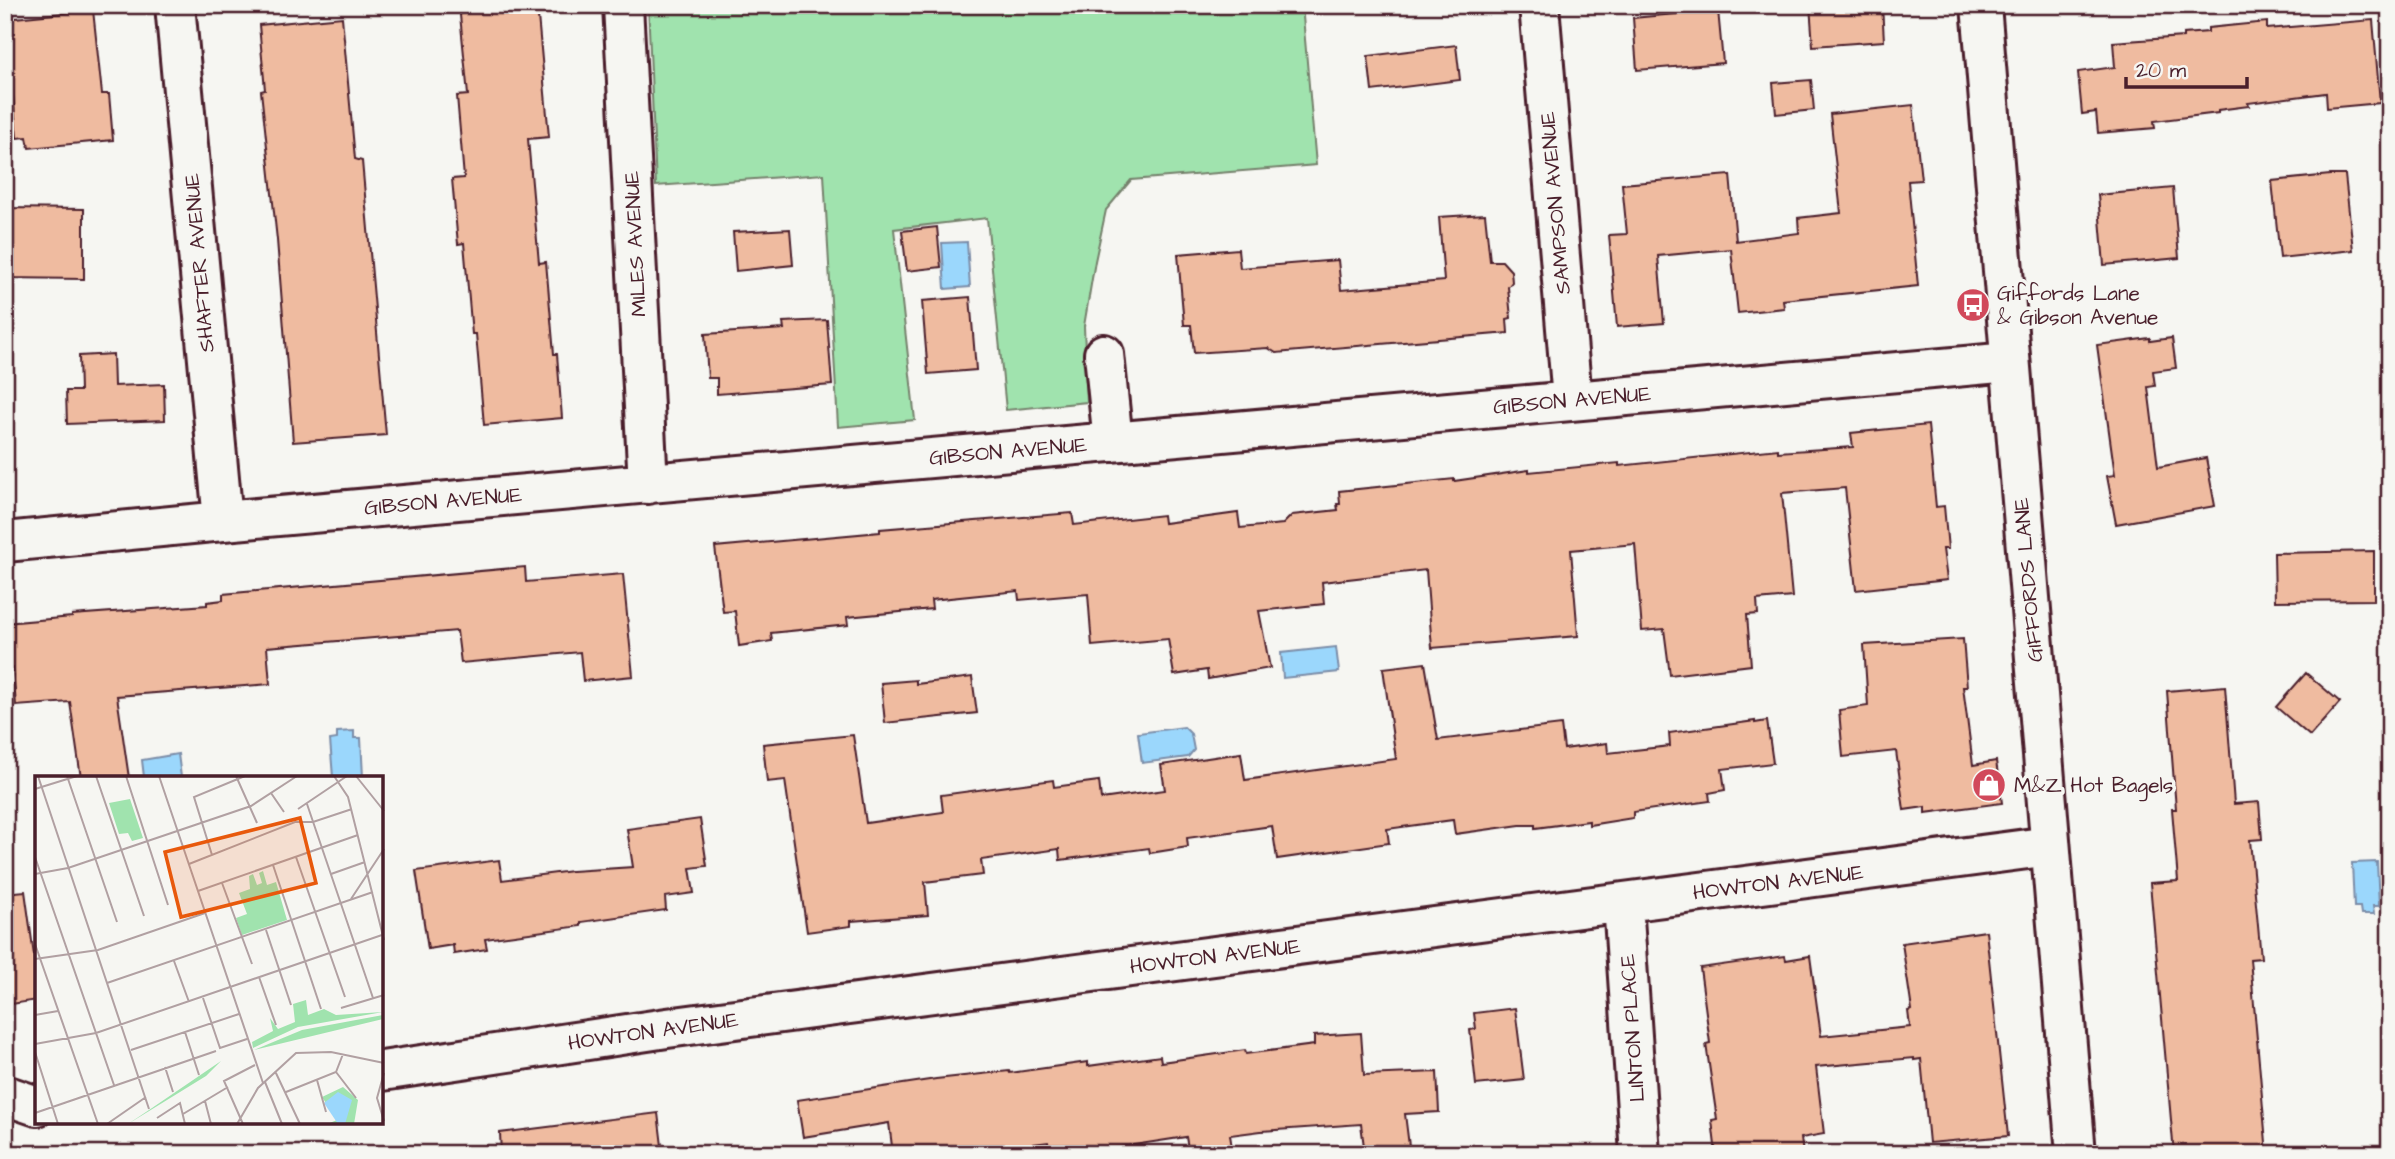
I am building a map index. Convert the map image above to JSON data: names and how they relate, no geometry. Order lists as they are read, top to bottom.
{
  "streets": {
    "street": [
      "SAMPSON AVENUE",
      "MILES AVENUE",
      "SHAFTER AVENUE",
      "GIBSON AVENUE",
      "GIFFORDS LANE",
      "HOWTON AVENUE",
      "LINTON PLACE"
    ]
  },
  "crossings": [
    ["SAMPSON AVENUE", "GIBSON AVENUE"],
    ["MILES AVENUE", "GIBSON AVENUE"],
    ["SHAFTER AVENUE", "GIBSON AVENUE"],
    ["GIBSON AVENUE", "GIFFORDS LANE"],
    ["GIFFORDS LANE", "HOWTON AVENUE"],
    ["HOWTON AVENUE", "LINTON PLACE"]
  ],
  "places": {
    "bus stop": ["Giffords Lane & Gibson Avenue"],
    "shop": ["M&Z Hot Bagels"]
  },
  "scale_bar": "20 m"
}
